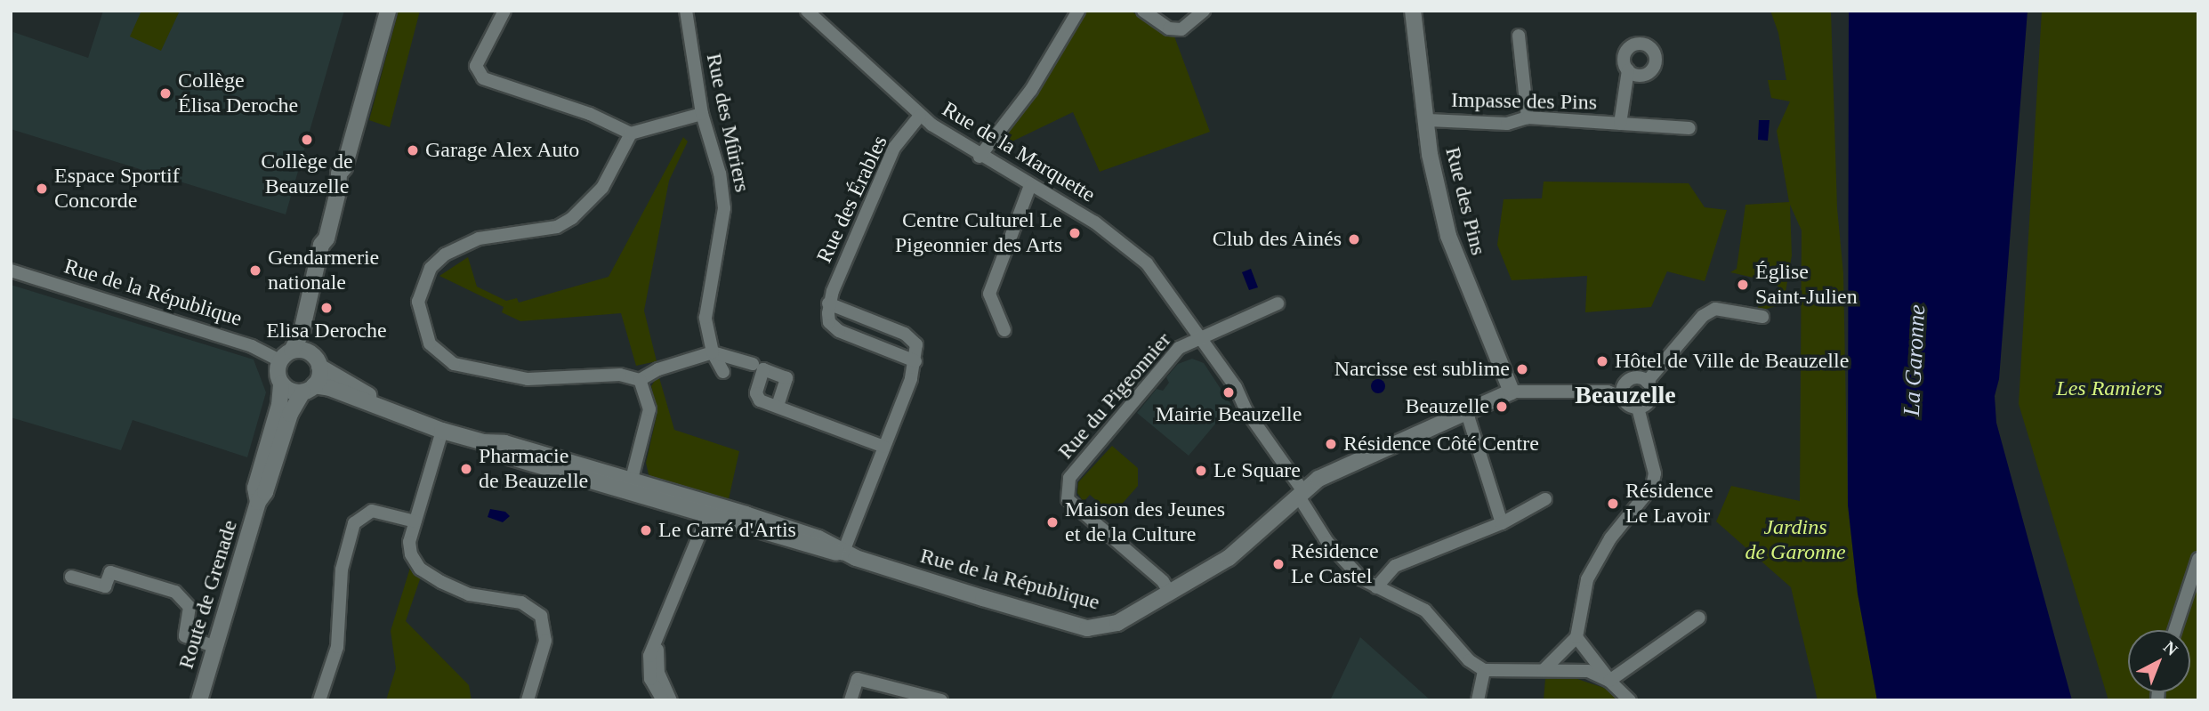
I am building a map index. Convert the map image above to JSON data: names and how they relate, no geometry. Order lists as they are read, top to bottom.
{
  "streets": {
    "street": [
      "Impasse des Pins",
      "Rue des Mûriers",
      "Rue de la Marquette",
      "Rue des Érables",
      "Rue des Pins",
      "Rue de la République",
      "Rue du Pigeonnier",
      "Route de Grenade"
    ]
  },
  "crossings": [
    ["Impasse des Pins", "Rue des Pins"],
    ["Rue de la Marquette", "Rue des Érables"],
    ["Rue de la Marquette", "Rue de la République"],
    ["Rue de la Marquette", "Rue du Pigeonnier"],
    ["Rue des Pins", "Rue de la République"],
    ["Rue de la République", "Rue du Pigeonnier"],
    ["Rue de la République", "Route de Grenade"]
  ],
  "districts": ["Beauzelle"],
  "water": ["La Garonne"],
  "parks": ["Les Ramiers", "Jardins de Garonne"],
  "places": [
    "Collège Élisa Deroche",
    "Collège de Beauzelle",
    "Garage Alex Auto",
    "Espace Sportif Concorde",
    "Centre Culturel Le Pigeonnier des Arts",
    "Club des Ainés",
    "Gendarmerie nationale",
    "Église Saint-Julien",
    "Elisa Deroche",
    "Hôtel de Ville de Beauzelle",
    "Narcisse est sublime",
    "Mairie Beauzelle",
    "Beauzelle",
    "Résidence Côté Centre",
    "Pharmacie de Beauzelle",
    "Le Square",
    "Résidence Le Lavoir",
    "Maison des Jeunes et de la Culture",
    "Le Carré d'Artis",
    "Résidence Le Castel"
  ],
  "north": "top right"
}
